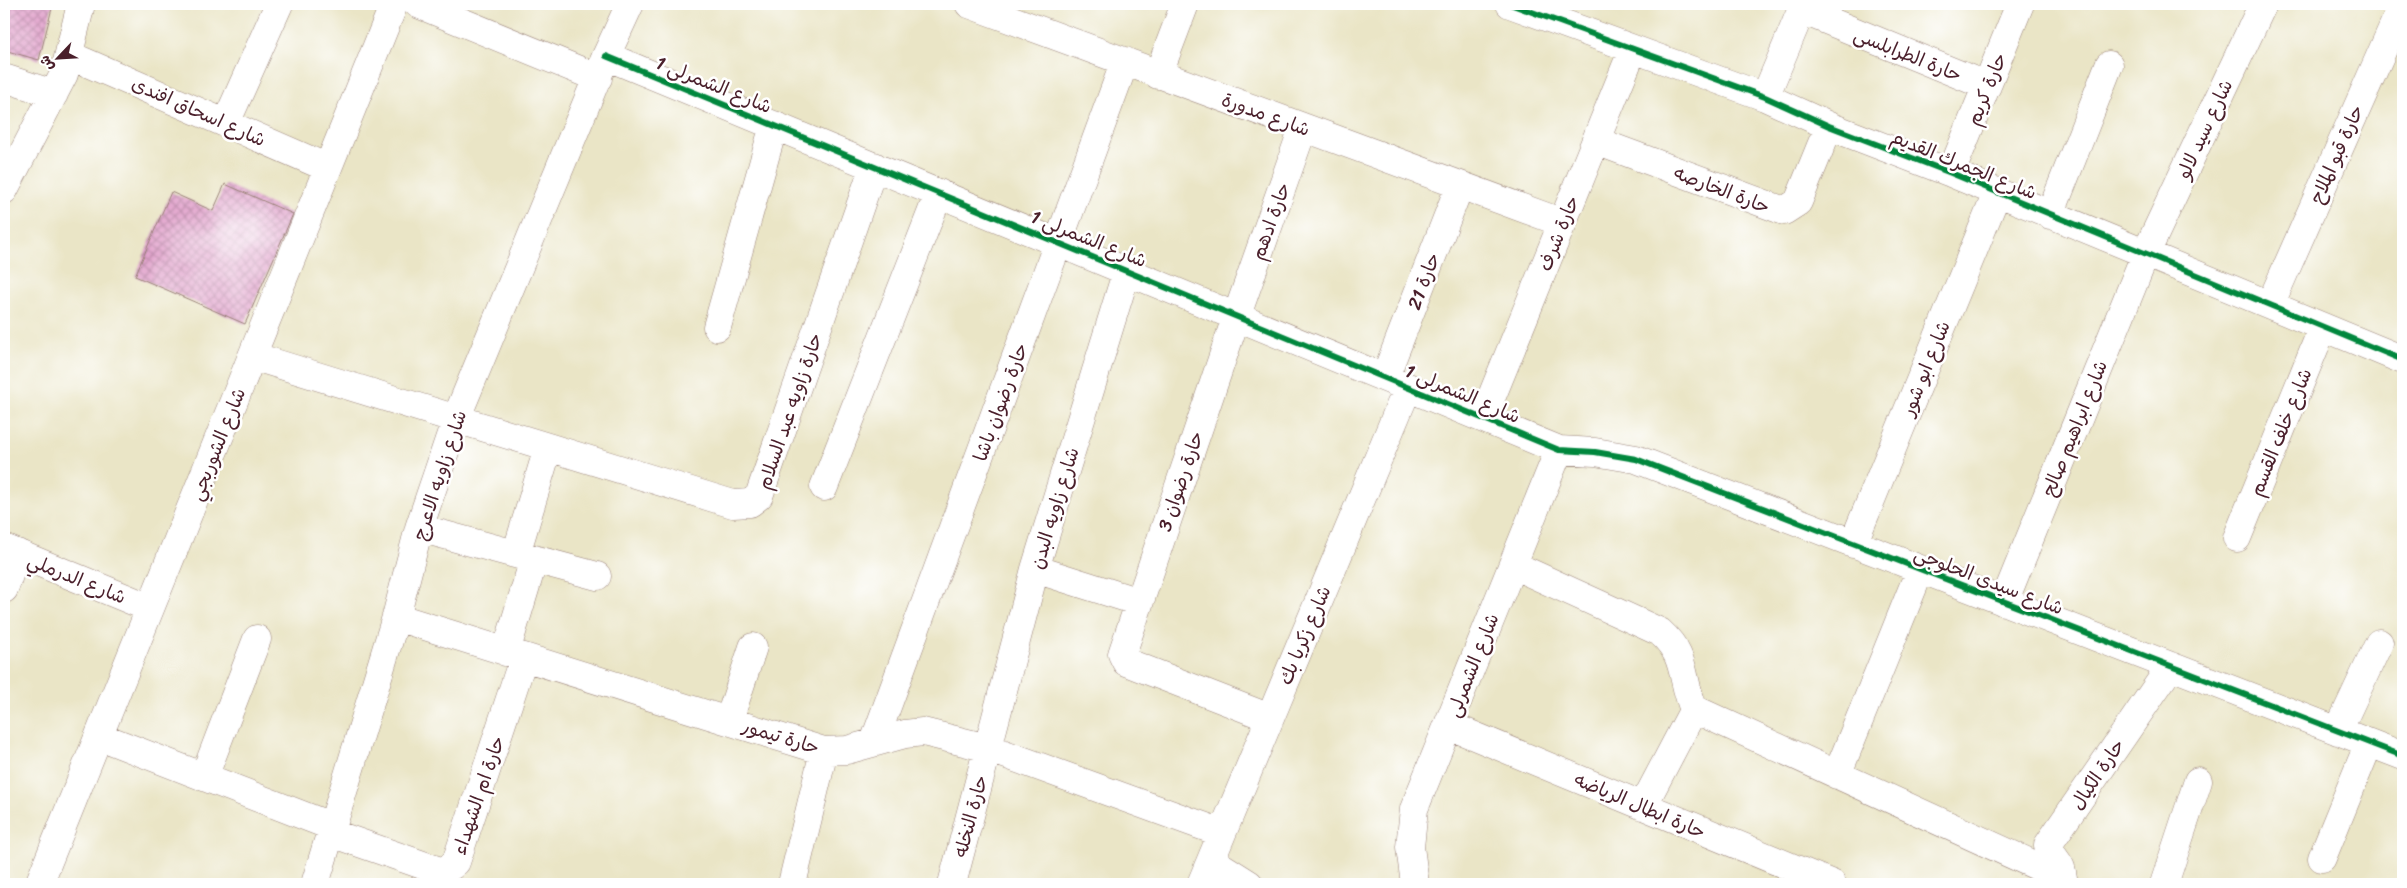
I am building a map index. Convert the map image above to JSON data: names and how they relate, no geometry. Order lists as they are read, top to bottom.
{
  "streets": {
    "street": [
      "حارة الطرابلسى",
      "شارع الشمرلى 1",
      "حارة كريم",
      "شارع اسحاق افندى",
      "شارع مدورة",
      "شارع سيد لالو",
      "حارة قبو الملاح",
      "شارع الجمرك القديم",
      "حارة الخارصه",
      "حارة ادهم",
      "حارة شرف",
      "حارة 21",
      "شارع ابو شور",
      "حارة رضوان باشا",
      "حارة زاويه عبد السلام",
      "شارع ابراهيم صالح",
      "شارع خلف القسم",
      "شارع الشوربجي",
      "شارع زاويه الاعرج",
      "حارة رضوان 3",
      "شارع زاويه البدن",
      "شارع الدرملي",
      "شارع سيدى الحلوجى",
      "شارع زكريا بك",
      "شارع الشمرلى",
      "حارة تيمور",
      "حارة الكيال",
      "حارة ام الشهداء",
      "حارة ابطال الرياضه",
      "حارة النخله"
    ]
  },
  "crossings": [
    ["حارة الطرابلسى", "حارة كريم"],
    ["شارع الشمرلى 1", "حارة ادهم"],
    ["شارع الشمرلى 1", "حارة شرف"],
    ["شارع الشمرلى 1", "حارة 21"],
    ["شارع الشمرلى 1", "حارة رضوان باشا"],
    ["شارع الشمرلى 1", "حارة زاويه عبد السلام"],
    ["شارع الشمرلى 1", "شارع زاويه الاعرج"],
    ["شارع الشمرلى 1", "حارة رضوان 3"],
    ["شارع الشمرلى 1", "شارع زاويه البدن"],
    ["شارع الشمرلى 1", "شارع سيدى الحلوجى"],
    ["شارع الشمرلى 1", "شارع زكريا بك"],
    ["شارع الشمرلى 1", "شارع الشمرلى"],
    ["حارة كريم", "شارع الجمرك القديم"],
    ["شارع اسحاق افندى", "شارع الشوربجي"],
    ["شارع مدورة", "حارة ادهم"],
    ["شارع مدورة", "حارة شرف"],
    ["شارع مدورة", "حارة 21"],
    ["شارع مدورة", "حارة رضوان باشا"],
    ["شارع سيد لالو", "شارع الجمرك القديم"],
    ["شارع سيد لالو", "شارع ابراهيم صالح"],
    ["حارة قبو الملاح", "شارع الجمرك القديم"],
    ["شارع الجمرك القديم", "حارة الخارصه"],
    ["شارع الجمرك القديم", "حارة شرف"],
    ["شارع الجمرك القديم", "شارع ابو شور"],
    ["شارع الجمرك القديم", "شارع ابراهيم صالح"],
    ["شارع الجمرك القديم", "شارع خلف القسم"],
    ["حارة الخارصه", "حارة شرف"],
    ["حارة ادهم", "حارة رضوان 3"],
    ["حارة 21", "شارع زكريا بك"],
    ["شارع ابو شور", "شارع سيدى الحلوجى"],
    ["حارة رضوان باشا", "حارة تيمور"],
    ["حارة زاويه عبد السلام", "شارع الشوربجي"],
    ["حارة زاويه عبد السلام", "شارع زاويه الاعرج"],
    ["شارع ابراهيم صالح", "شارع سيدى الحلوجى"],
    ["شارع الشوربجي", "شارع الدرملي"],
    ["شارع زاويه الاعرج", "حارة تيمور"],
    ["شارع زاويه الاعرج", "حارة ام الشهداء"],
    ["حارة رضوان 3", "شارع زكريا بك"],
    ["شارع زاويه البدن", "حارة تيمور"],
    ["شارع زاويه البدن", "حارة النخله"],
    ["شارع سيدى الحلوجى", "شارع الشمرلى"],
    ["شارع سيدى الحلوجى", "حارة الكيال"],
    ["شارع زكريا بك", "حارة تيمور"],
    ["شارع الشمرلى", "حارة ابطال الرياضه"],
    ["حارة تيمور", "حارة ام الشهداء"],
    ["حارة تيمور", "حارة النخله"]
  ],
  "north": "bottom left"
}
